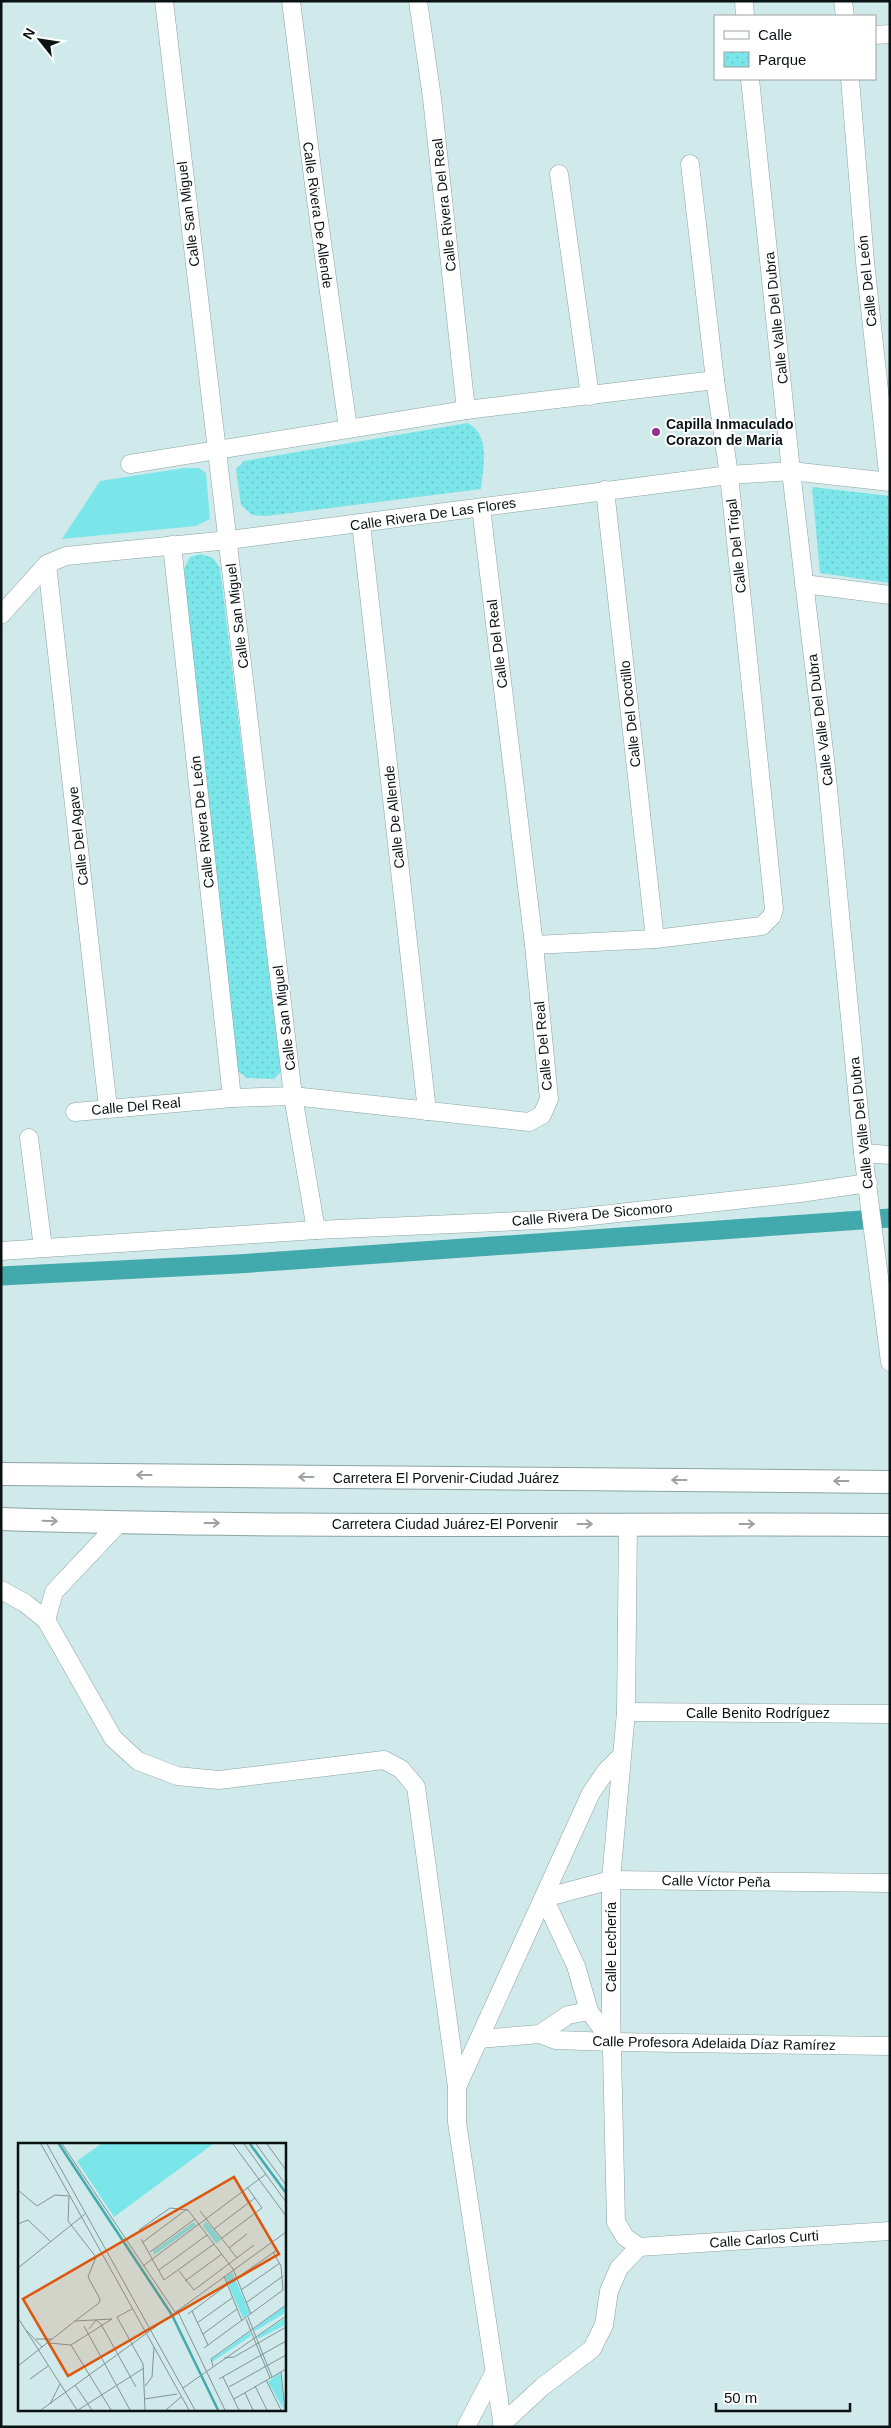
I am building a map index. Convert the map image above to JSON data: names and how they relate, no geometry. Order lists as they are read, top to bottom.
{
  "streets": {
    "main road": ["Carretera El Porvenir-Ciudad Juárez", "Carretera Ciudad Juárez-El Porvenir"],
    "street": [
      "Calle Rivera Del Real",
      "Calle San Miguel",
      "Calle Rivera De Allende",
      "Calle Del León",
      "Calle Valle Del Dubra",
      "Calle Rivera De Las Flores",
      "Calle Del Trigal",
      "Calle Del Real",
      "Calle Del Ocotillo",
      "Calle De Allende",
      "Calle Rivera De León",
      "Calle Del Agave",
      "Calle Rivera De Sicomoro",
      "Calle Benito Rodríguez",
      "Calle Víctor Peña",
      "Calle Lechería",
      "Calle Profesora Adelaida Díaz Ramírez",
      "Calle Carlos Curti"
    ]
  },
  "crossings": [
    ["Calle San Miguel", "Calle Rivera De Las Flores"],
    ["Calle San Miguel", "Calle Del Real"],
    ["Calle San Miguel", "Calle Rivera De Sicomoro"],
    ["Calle Del León", "Calle Rivera De Las Flores"],
    ["Calle Valle Del Dubra", "Calle Rivera De Las Flores"],
    ["Calle Valle Del Dubra", "Calle Rivera De Sicomoro"],
    ["Calle Rivera De Las Flores", "Calle Del Trigal"],
    ["Calle Rivera De Las Flores", "Calle Del Real"],
    ["Calle Rivera De Las Flores", "Calle Del Ocotillo"],
    ["Calle Rivera De Las Flores", "Calle De Allende"],
    ["Calle Rivera De Las Flores", "Calle Rivera De León"],
    ["Calle Rivera De Las Flores", "Calle Del Agave"],
    ["Calle Del Trigal", "Calle Del Ocotillo"],
    ["Calle Del Real", "Calle De Allende"],
    ["Calle Del Real", "Calle Rivera De León"],
    ["Calle Del Real", "Calle Del Agave"],
    ["Carretera Ciudad Juárez-El Porvenir", "Calle Lechería"],
    ["Calle Benito Rodríguez", "Calle Lechería"],
    ["Calle Víctor Peña", "Calle Lechería"],
    ["Calle Lechería", "Calle Profesora Adelaida Díaz Ramírez"],
    ["Calle Lechería", "Calle Carlos Curti"]
  ],
  "one_way": ["Carretera El Porvenir-Ciudad Juárez", "Carretera Ciudad Juárez-El Porvenir"],
  "places": ["Capilla Inmaculado Corazon de Maria"],
  "legend": ["Calle", "Parque"],
  "scale_bar": "50 m",
  "north": "top left"
}
